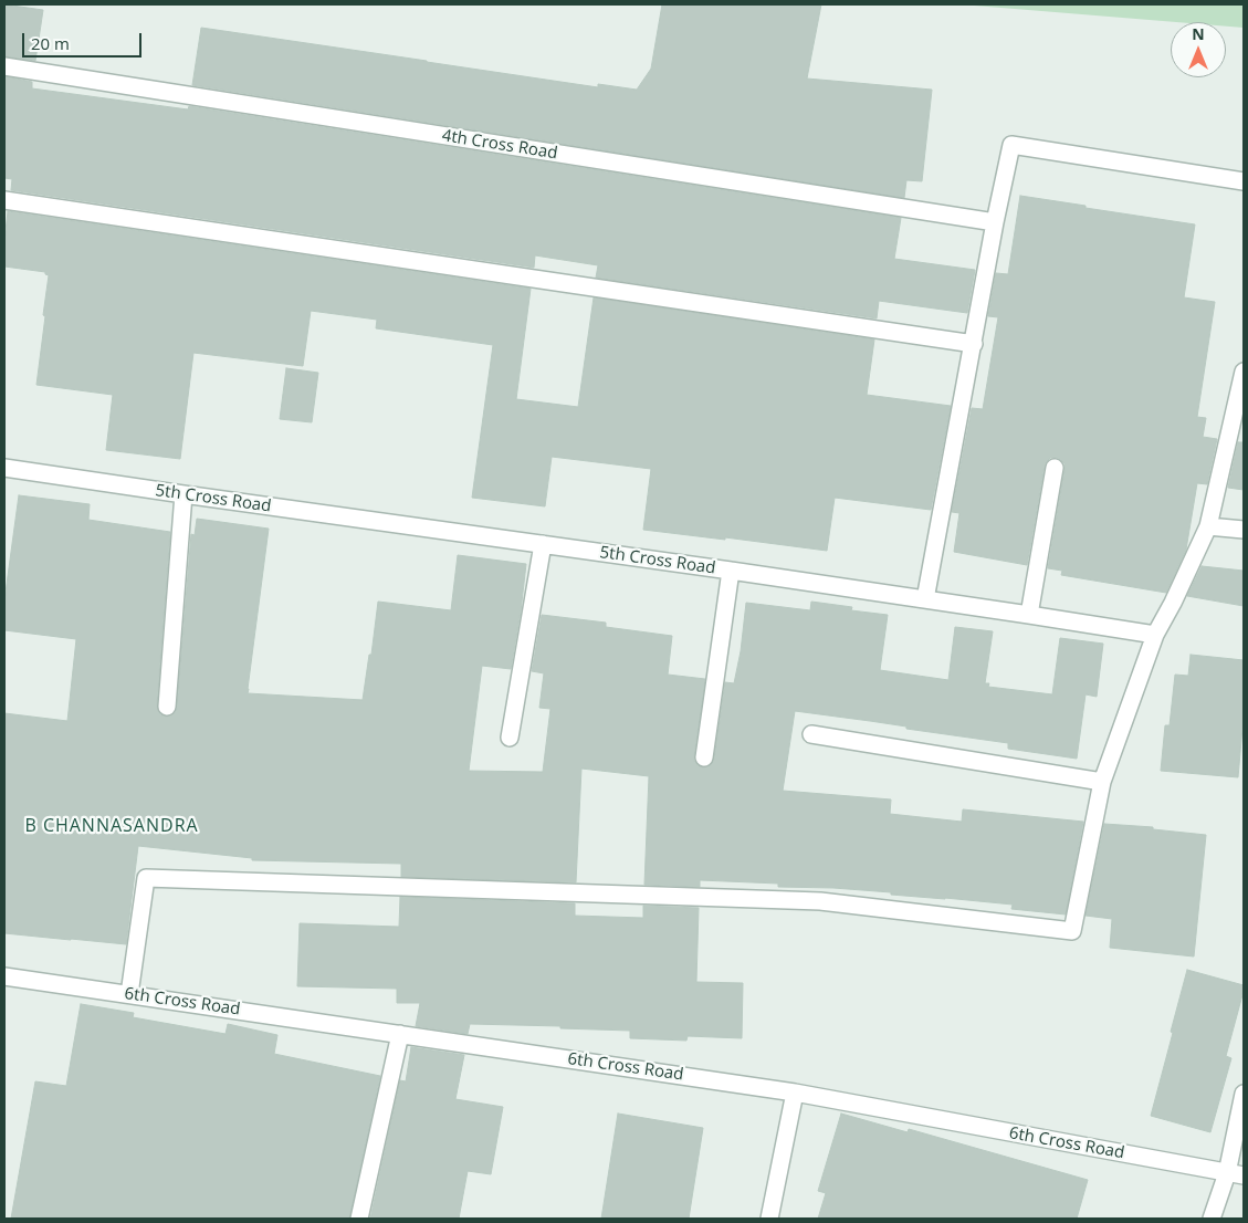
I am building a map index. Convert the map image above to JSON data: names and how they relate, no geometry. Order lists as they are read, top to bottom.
{
  "streets": {
    "street": ["4th Cross Road", "5th Cross Road", "6th Cross Road"]
  },
  "districts": ["B CHANNASANDRA"],
  "scale_bar": "20 m",
  "north": "top"
}
